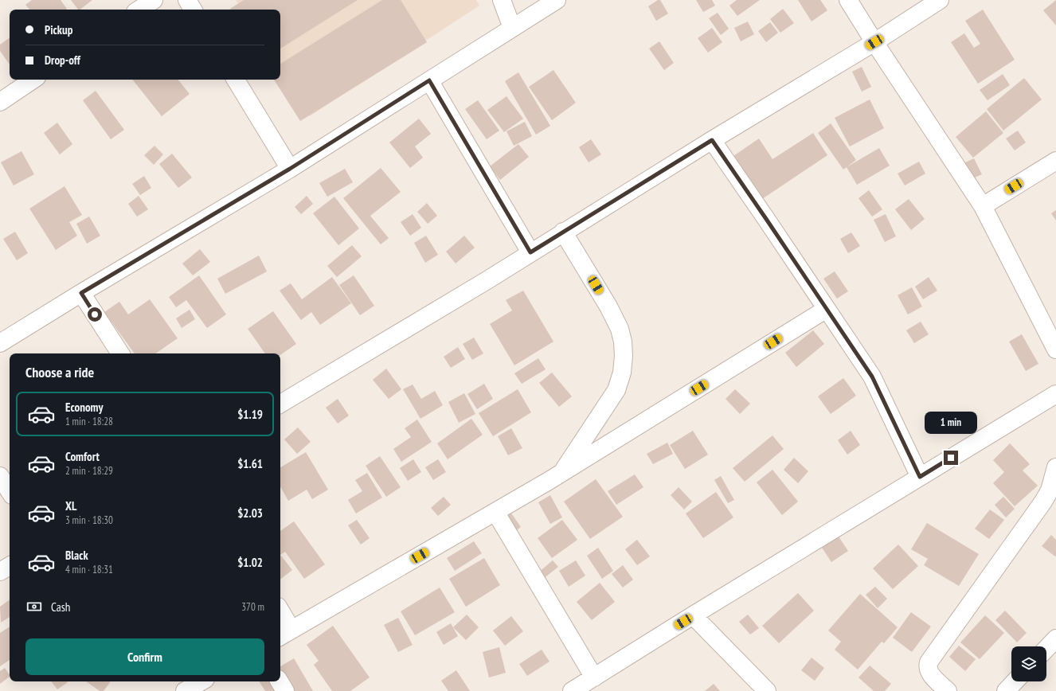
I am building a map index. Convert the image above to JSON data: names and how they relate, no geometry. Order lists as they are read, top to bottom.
{
  "page": {
    "banner": ["Pickup", "Drop-off"],
    "heading": "Choose a ride",
    "list": [
      {
        "name": "Economy",
        "note": "1 min · 18:28",
        "value": "$1.19"
      },
      {
        "name": "Comfort",
        "note": "2 min · 18:29",
        "value": "$1.61"
      },
      {
        "name": "XL",
        "note": "3 min · 18:30",
        "value": "$2.03"
      },
      {
        "name": "Black",
        "note": "4 min · 18:31",
        "value": "$1.02"
      }
    ],
    "bubble": "1 min",
    "pay": ["Cash", "370 m"],
    "buttons": "Confirm"
  }
}
